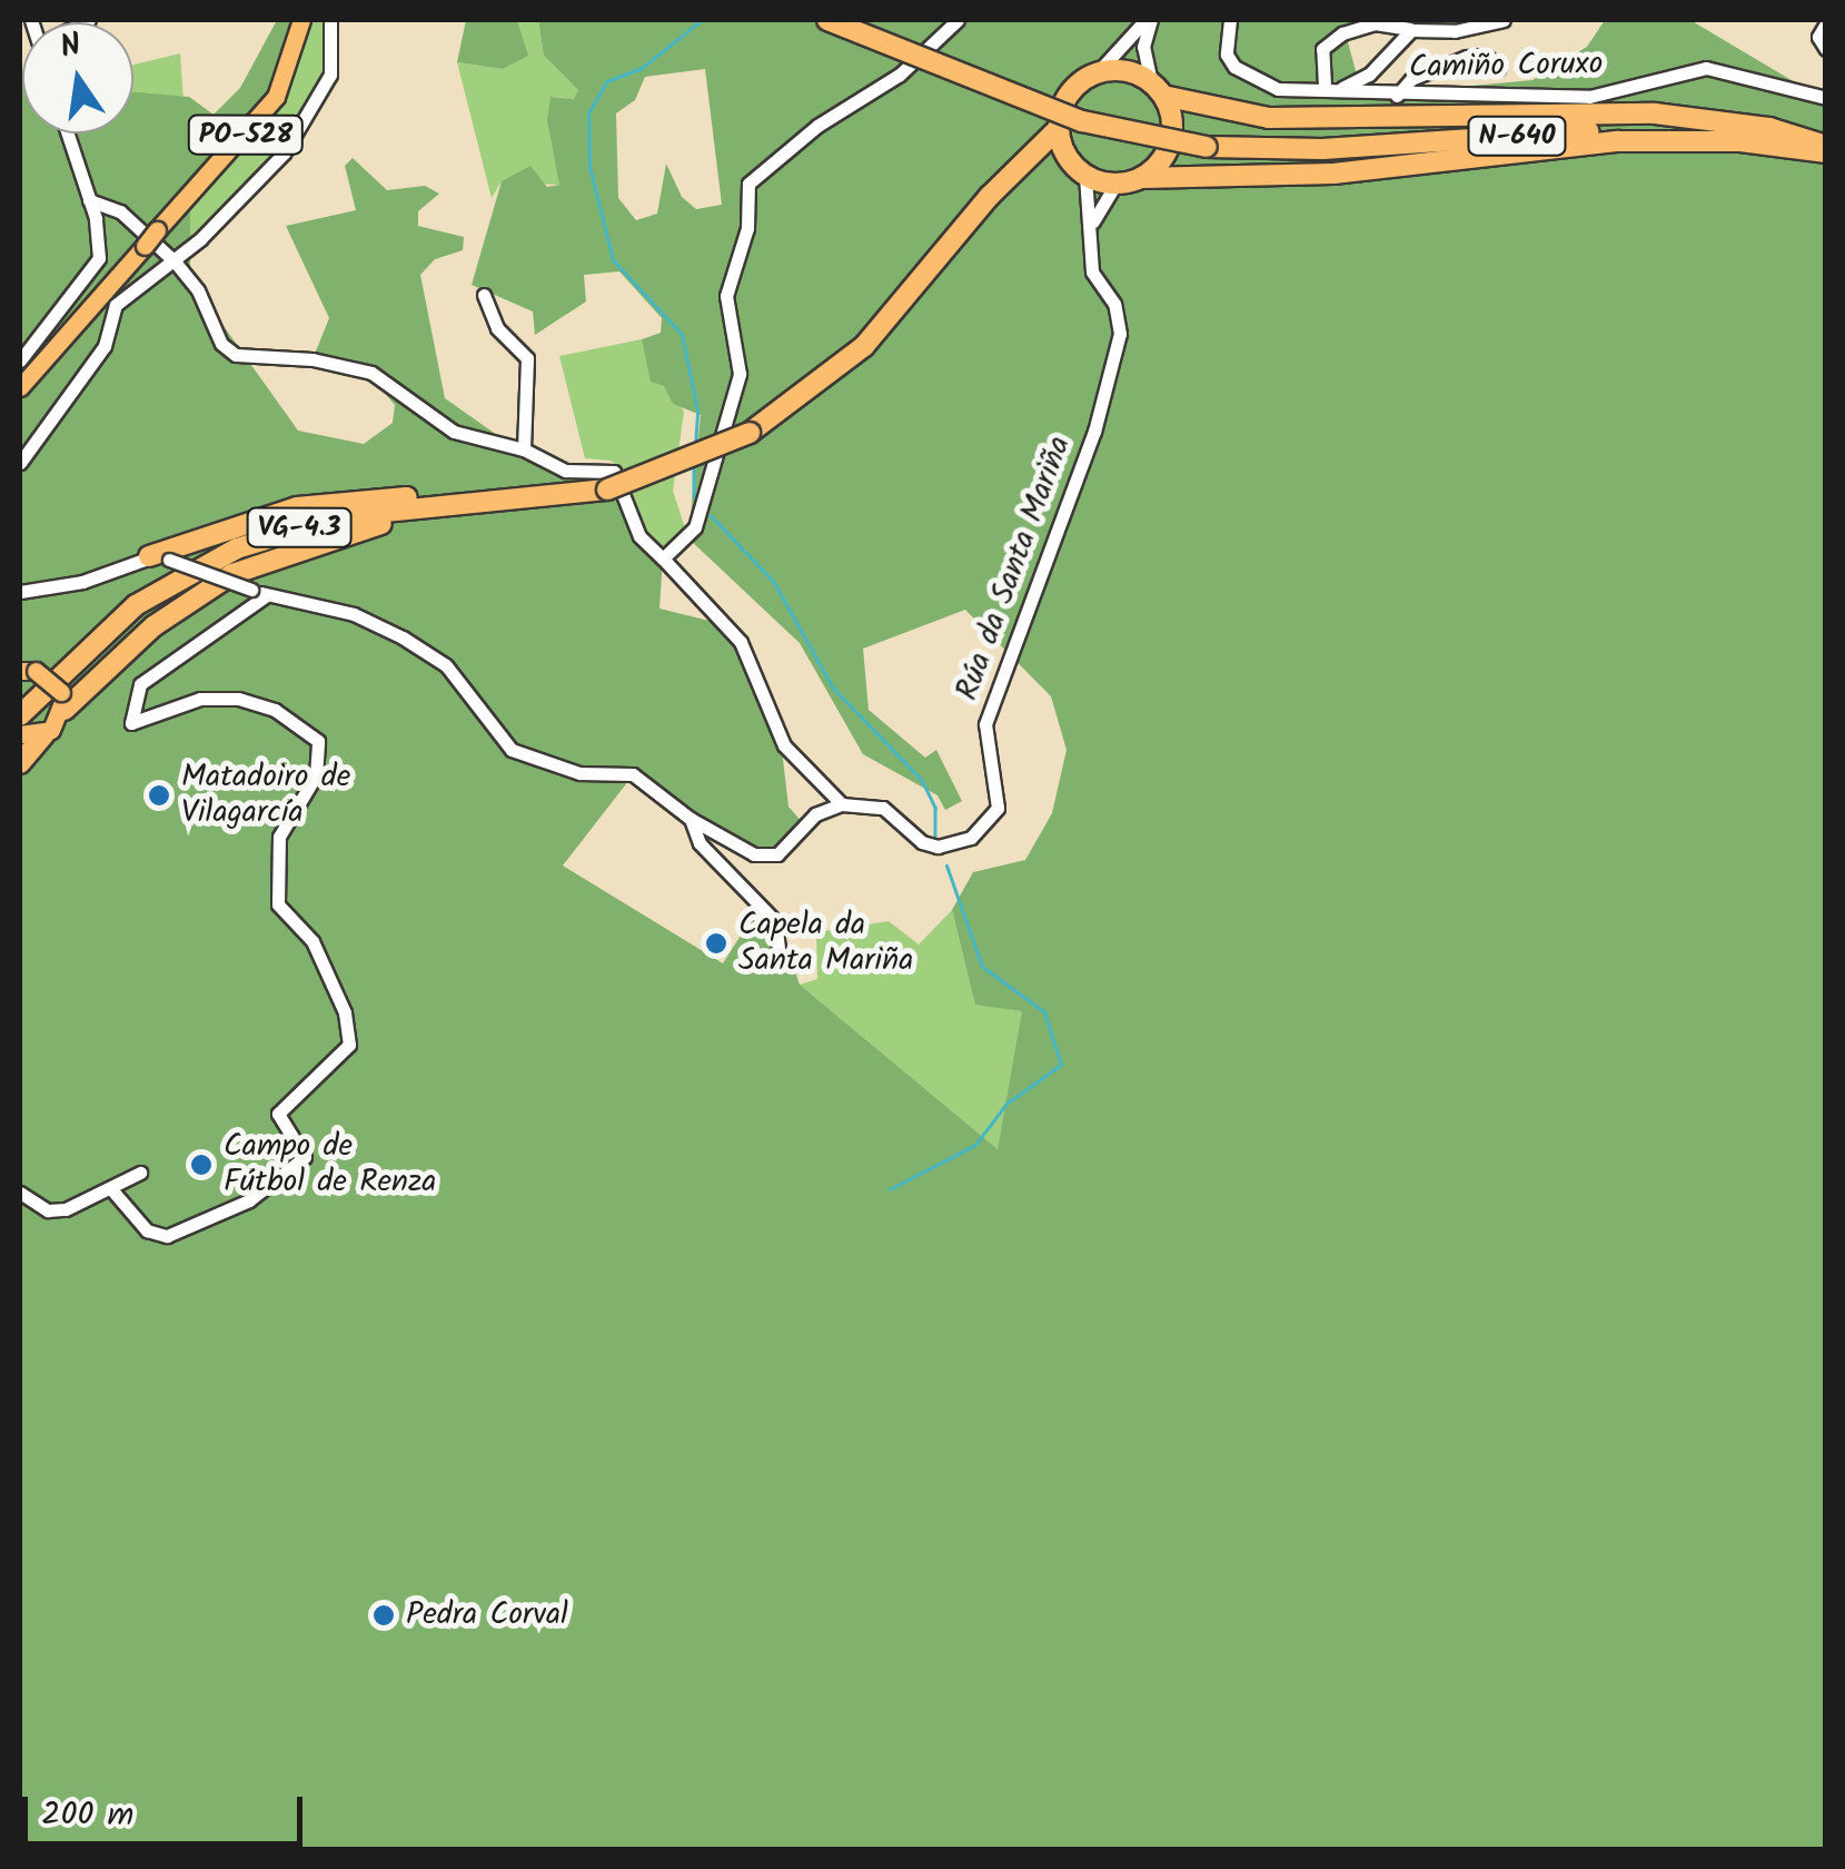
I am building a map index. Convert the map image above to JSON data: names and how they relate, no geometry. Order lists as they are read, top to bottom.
{
  "streets": {
    "highway": ["N-640", "VG-4.3"],
    "main road": ["PO-528"],
    "street": ["Camiño Coruxo", "Rúa da Santa Mariña"]
  },
  "crossings": [
    ["VG-4.3", "Rúa da Santa Mariña"]
  ],
  "places": [
    "Matadoiro de Vilagarcía",
    "Capela da Santa Mariña",
    "Campo de Fútbol de Renza",
    "Pedra Corval"
  ],
  "scale_bar": "200 m",
  "north": "top"
}
